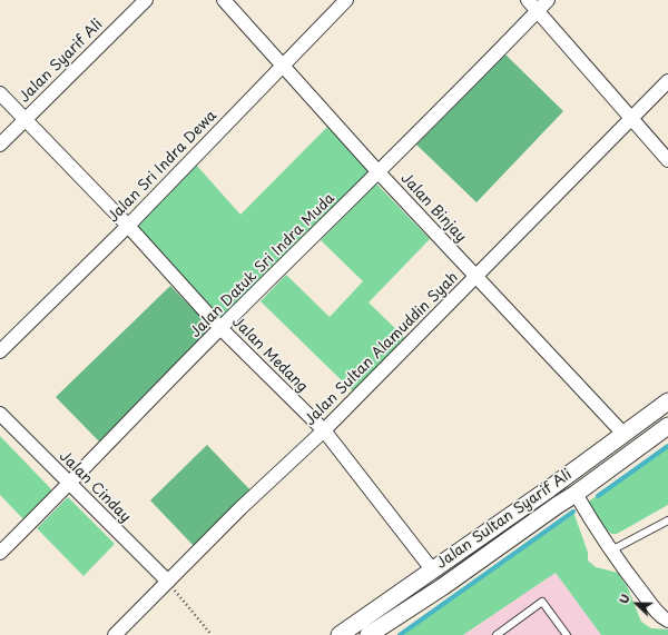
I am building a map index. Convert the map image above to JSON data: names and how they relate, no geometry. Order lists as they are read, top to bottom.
{
  "streets": {
    "street": [
      "Jalan Syarif Ali",
      "Jalan Sri Indra Dewa",
      "Jalan Binjay",
      "Jalan Datuk Sri Indra Muda",
      "Jalan Sultan Alamuddin Syah",
      "Jalan Medang",
      "Jalan Cinday",
      "Jalan Sultan Syarif Ali"
    ]
  },
  "crossings": [
    ["Jalan Syarif Ali", "Jalan Medang"],
    ["Jalan Sri Indra Dewa", "Jalan Binjay"],
    ["Jalan Sri Indra Dewa", "Jalan Medang"],
    ["Jalan Binjay", "Jalan Datuk Sri Indra Muda"],
    ["Jalan Binjay", "Jalan Sultan Alamuddin Syah"],
    ["Jalan Binjay", "Jalan Sultan Syarif Ali"],
    ["Jalan Datuk Sri Indra Muda", "Jalan Medang"],
    ["Jalan Datuk Sri Indra Muda", "Jalan Cinday"],
    ["Jalan Sultan Alamuddin Syah", "Jalan Medang"],
    ["Jalan Sultan Alamuddin Syah", "Jalan Cinday"],
    ["Jalan Medang", "Jalan Sultan Syarif Ali"]
  ],
  "north": "left"
}
